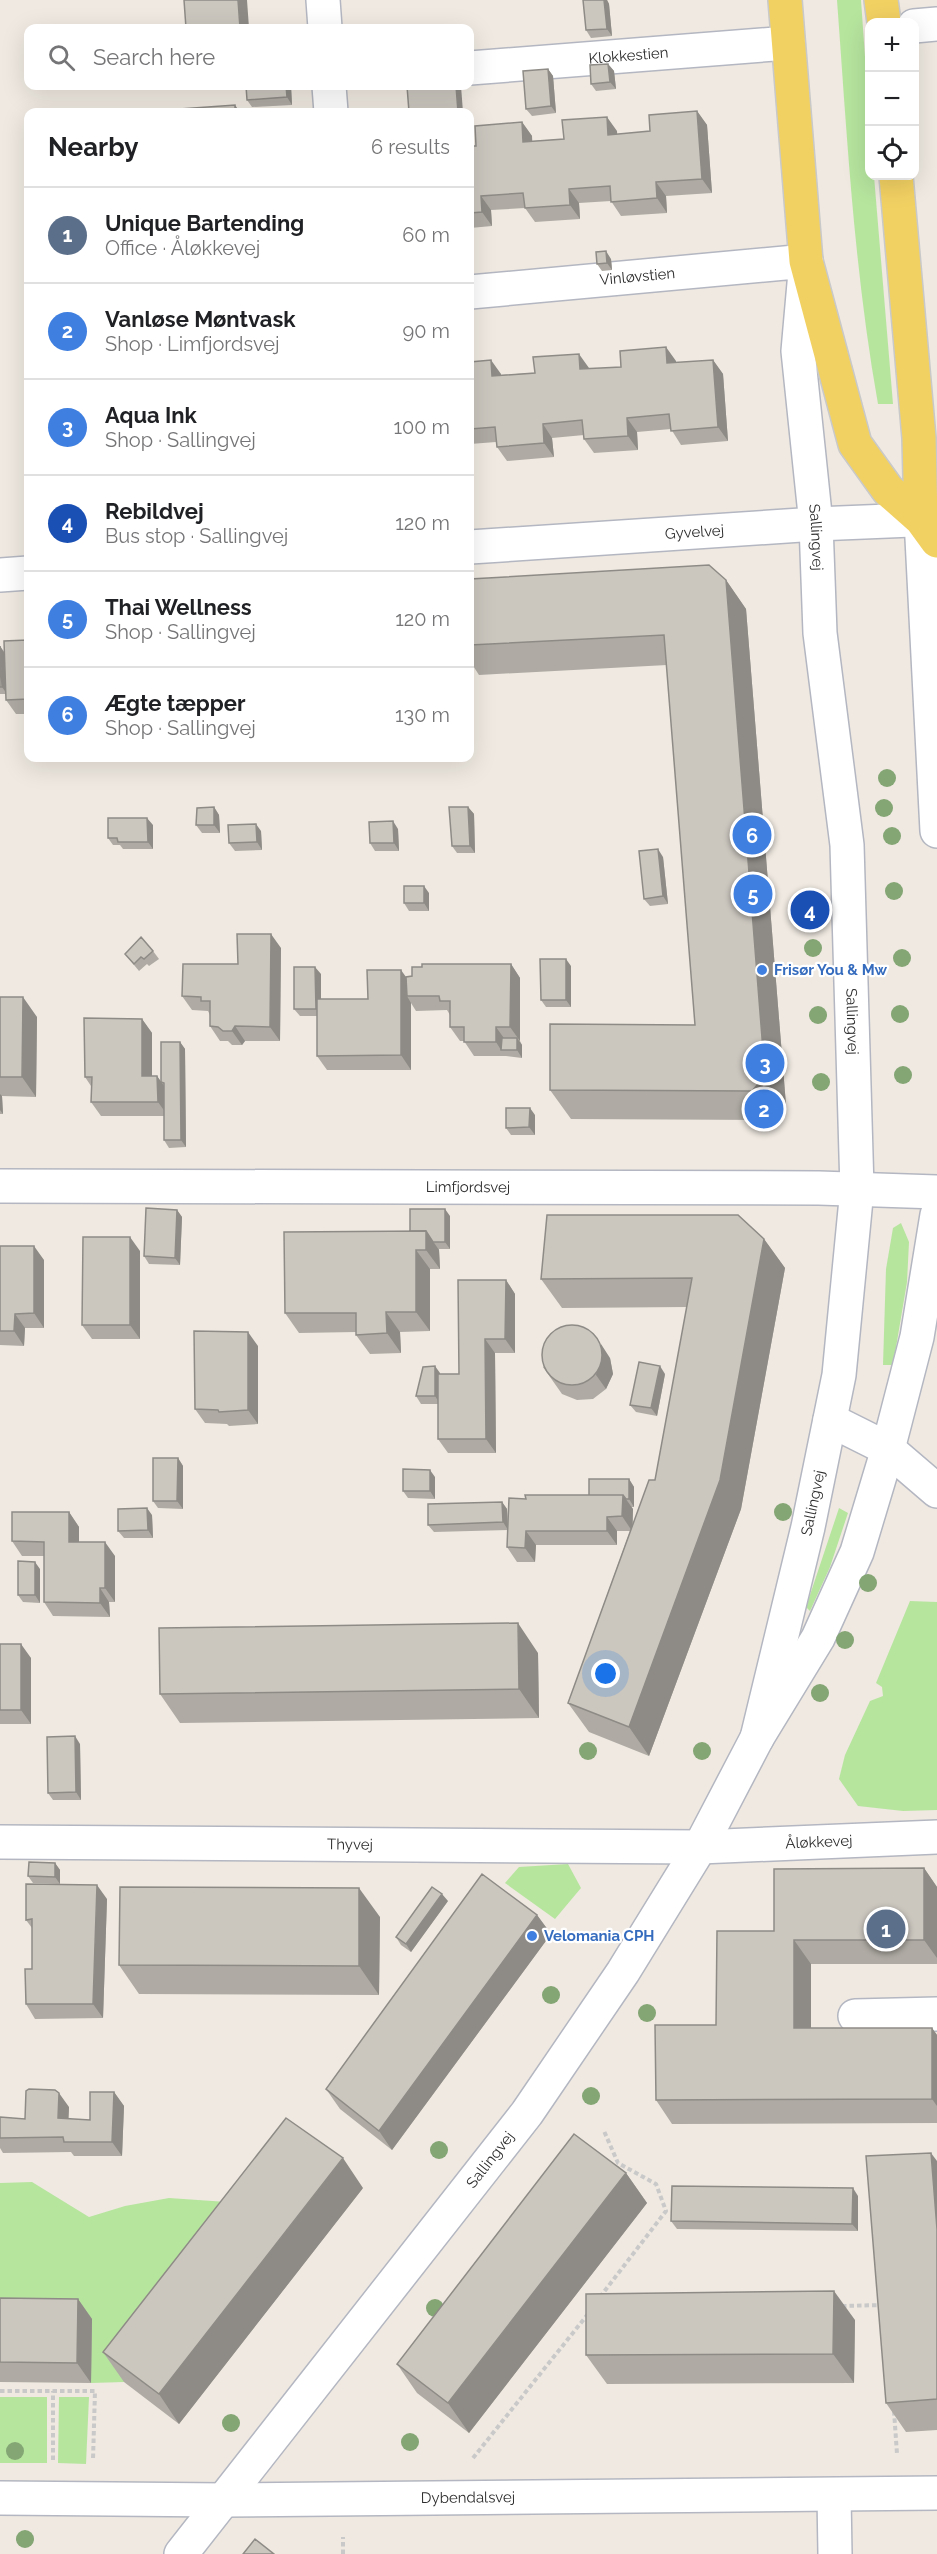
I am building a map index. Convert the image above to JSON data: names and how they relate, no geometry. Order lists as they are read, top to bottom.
{
  "streets": {
    "main road": ["Sallingvej"],
    "street": [
      "Klokkestien",
      "Vinløvstien",
      "Gyvelvej",
      "Limfjordsvej",
      "Åløkkevej",
      "Thyvej",
      "Dybendalsvej"
    ]
  },
  "crossings": [
    ["Klokkestien", "Sallingvej"],
    ["Vinløvstien", "Sallingvej"],
    ["Gyvelvej", "Sallingvej"],
    ["Sallingvej", "Limfjordsvej"],
    ["Sallingvej", "Åløkkevej"],
    ["Sallingvej", "Thyvej"],
    ["Sallingvej", "Dybendalsvej"],
    ["Åløkkevej", "Thyvej"]
  ],
  "places": ["Frisør You & Mw", "Velomania CPH"],
  "page": {
    "map_buttons": ["+", "−"],
    "search": "Search here",
    "heading": ["Nearby", "6 results"],
    "list": [
      {
        "mark": "1",
        "name": "Unique Bartending",
        "note": "Office · Åløkkevej",
        "value": "60 m"
      },
      {
        "mark": "2",
        "name": "Vanløse Møntvask",
        "note": "Shop · Limfjordsvej",
        "value": "90 m"
      },
      {
        "mark": "3",
        "name": "Aqua Ink",
        "note": "Shop · Sallingvej",
        "value": "100 m"
      },
      {
        "mark": "4",
        "name": "Rebildvej",
        "note": "Bus stop · Sallingvej",
        "value": "120 m"
      },
      {
        "mark": "5",
        "name": "Thai Wellness",
        "note": "Shop · Sallingvej",
        "value": "120 m"
      },
      {
        "mark": "6",
        "name": "Ægte tæpper",
        "note": "Shop · Sallingvej",
        "value": "130 m"
      }
    ],
    "pins": [
      "6",
      "5",
      "4",
      "3",
      "2",
      "1"
    ]
  }
}
